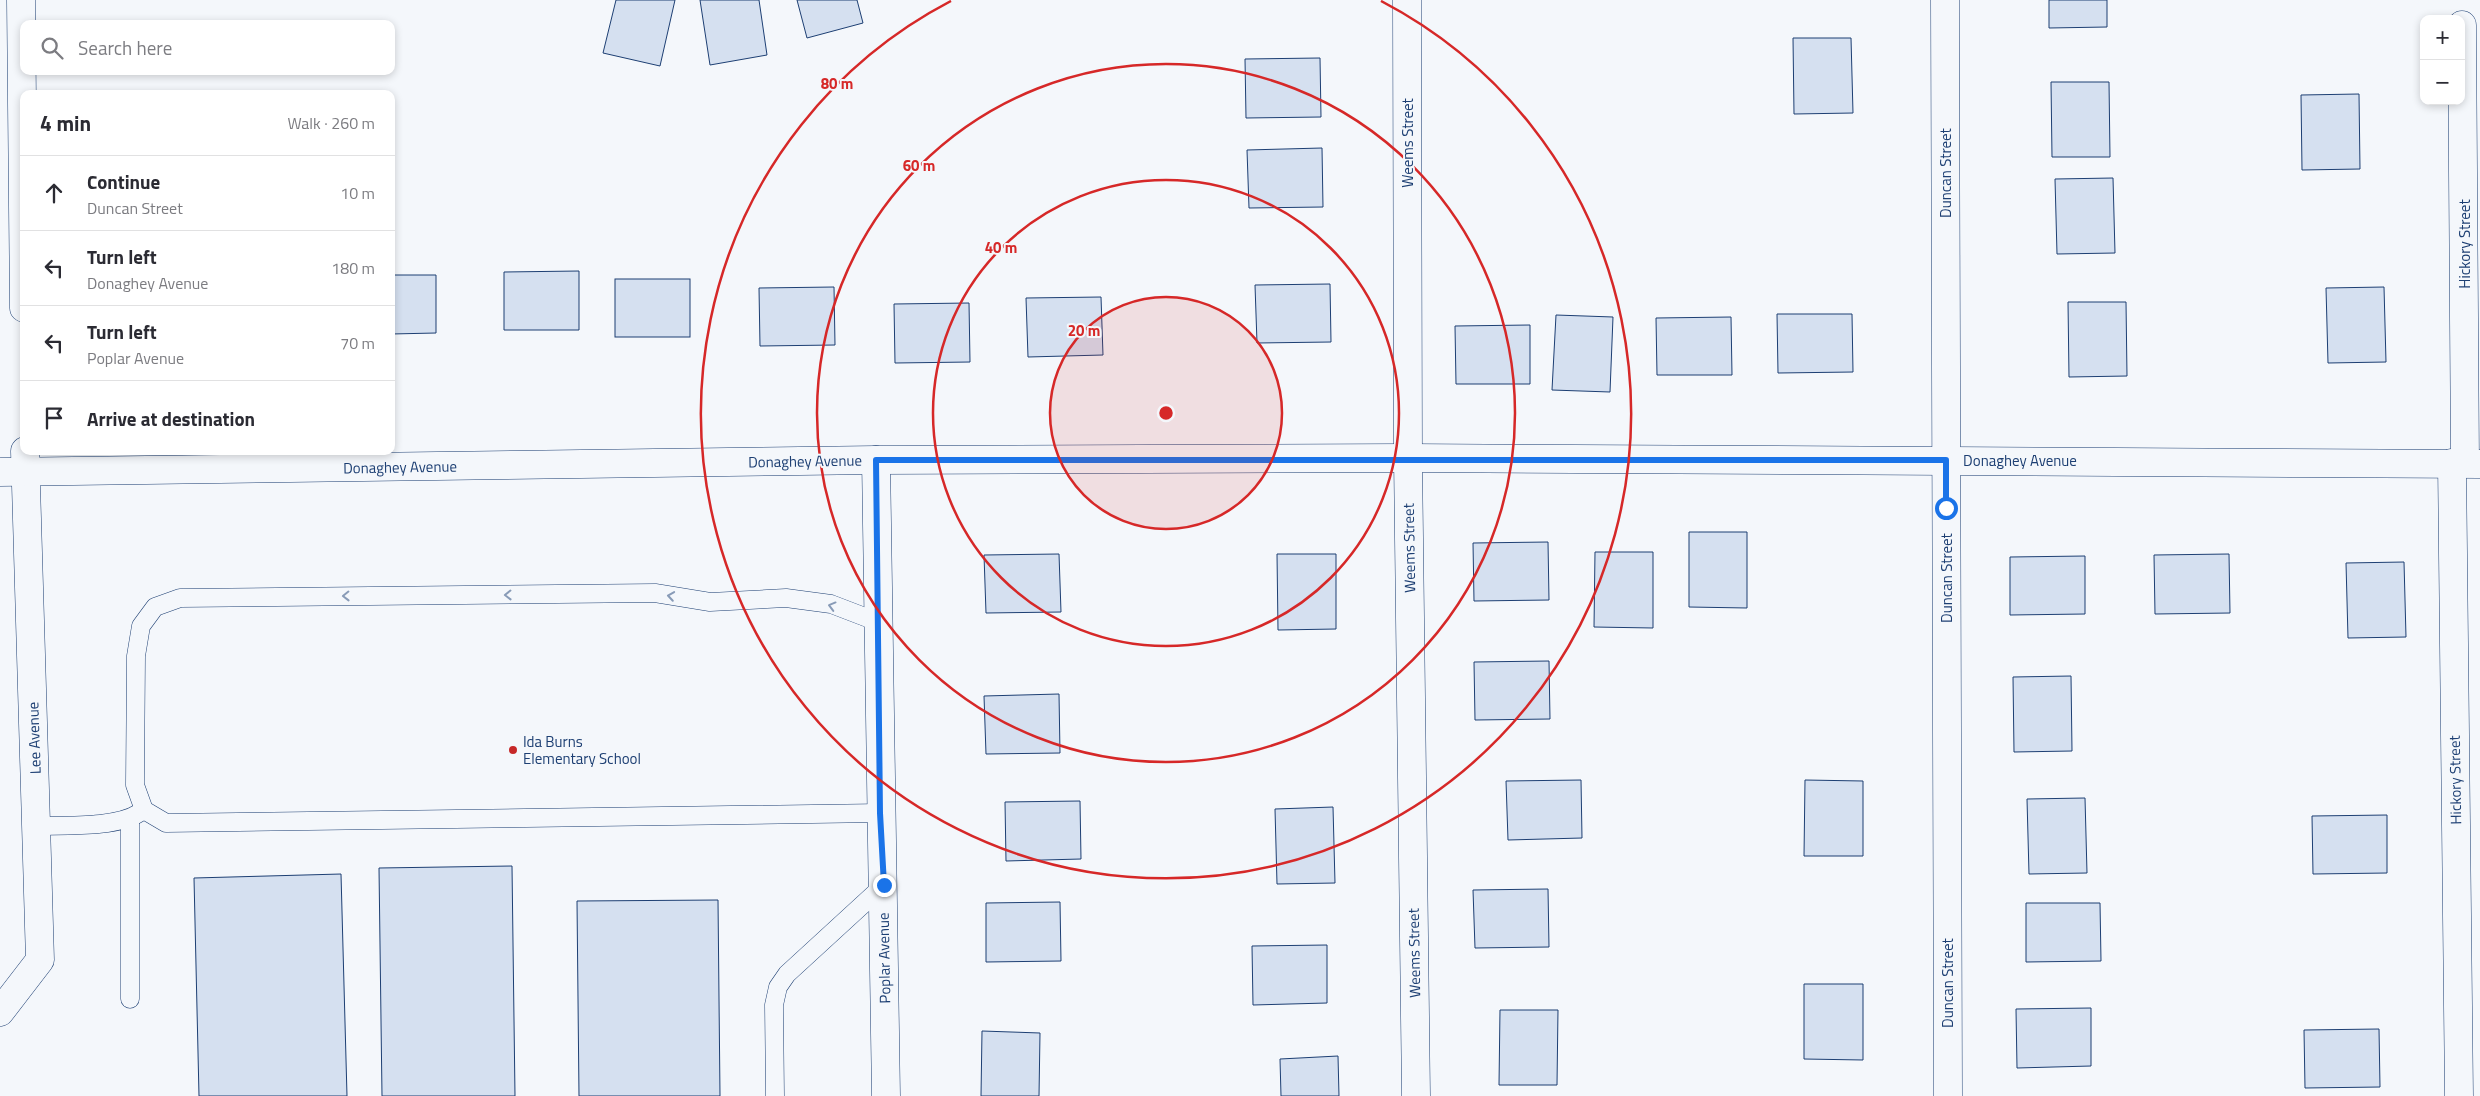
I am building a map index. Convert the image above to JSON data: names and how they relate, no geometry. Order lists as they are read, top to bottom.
{
  "streets": {
    "street": [
      "Weems Street",
      "Duncan Street",
      "Hickory Street",
      "Donaghey Avenue",
      "Lee Avenue",
      "Poplar Avenue"
    ]
  },
  "crossings": [
    ["Weems Street", "Donaghey Avenue"],
    ["Duncan Street", "Donaghey Avenue"],
    ["Hickory Street", "Donaghey Avenue"],
    ["Donaghey Avenue", "Lee Avenue"],
    ["Donaghey Avenue", "Poplar Avenue"]
  ],
  "places": ["Ida Burns Elementary School"],
  "page": {
    "map_buttons": ["+", "−"],
    "search": "Search here",
    "heading": ["4 min", "Walk · 260 m"],
    "list": [
      ["Continue", "Duncan Street", "10 m"],
      ["Turn left", "Donaghey Avenue", "180 m"],
      ["Turn left", "Poplar Avenue", "70 m"],
      "Arrive at destination"
    ]
  },
  "rings": [
    "80 m",
    "60 m",
    "40 m",
    "20 m"
  ]
}
